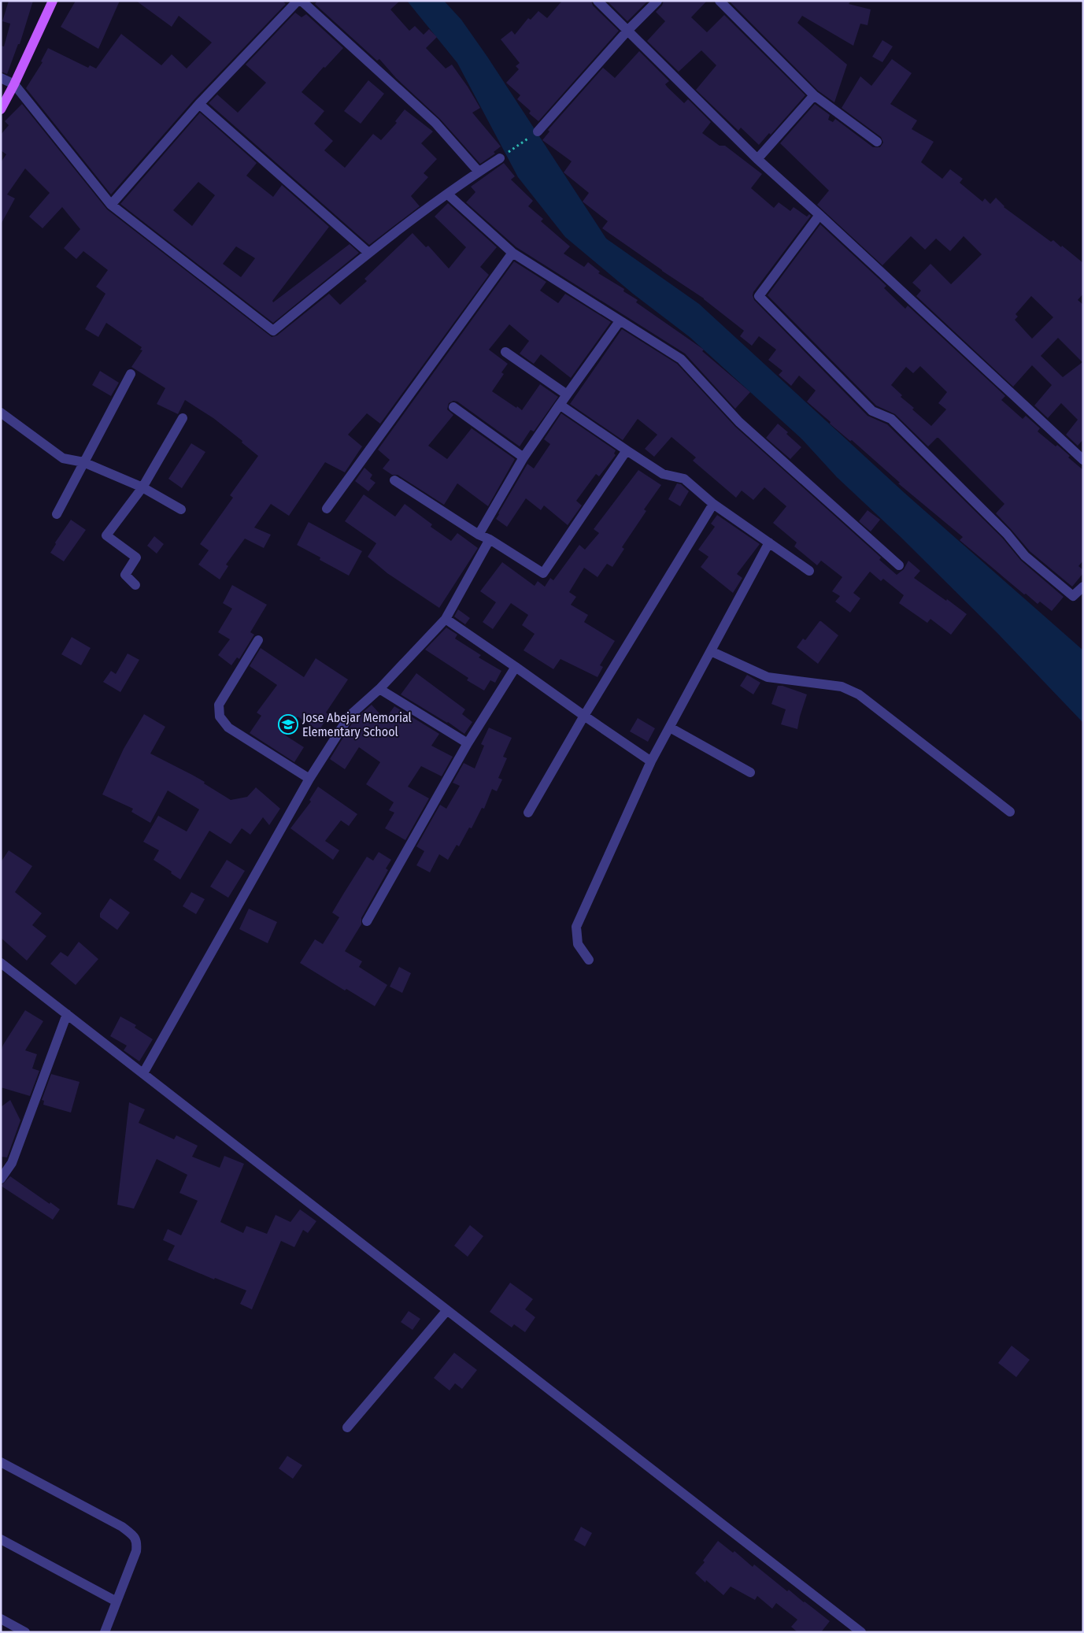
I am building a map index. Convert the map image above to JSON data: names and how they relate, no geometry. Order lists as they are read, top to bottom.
{
  "places": {
    "school or university": ["Jose Abejar Memorial Elementary School"]
  }
}
